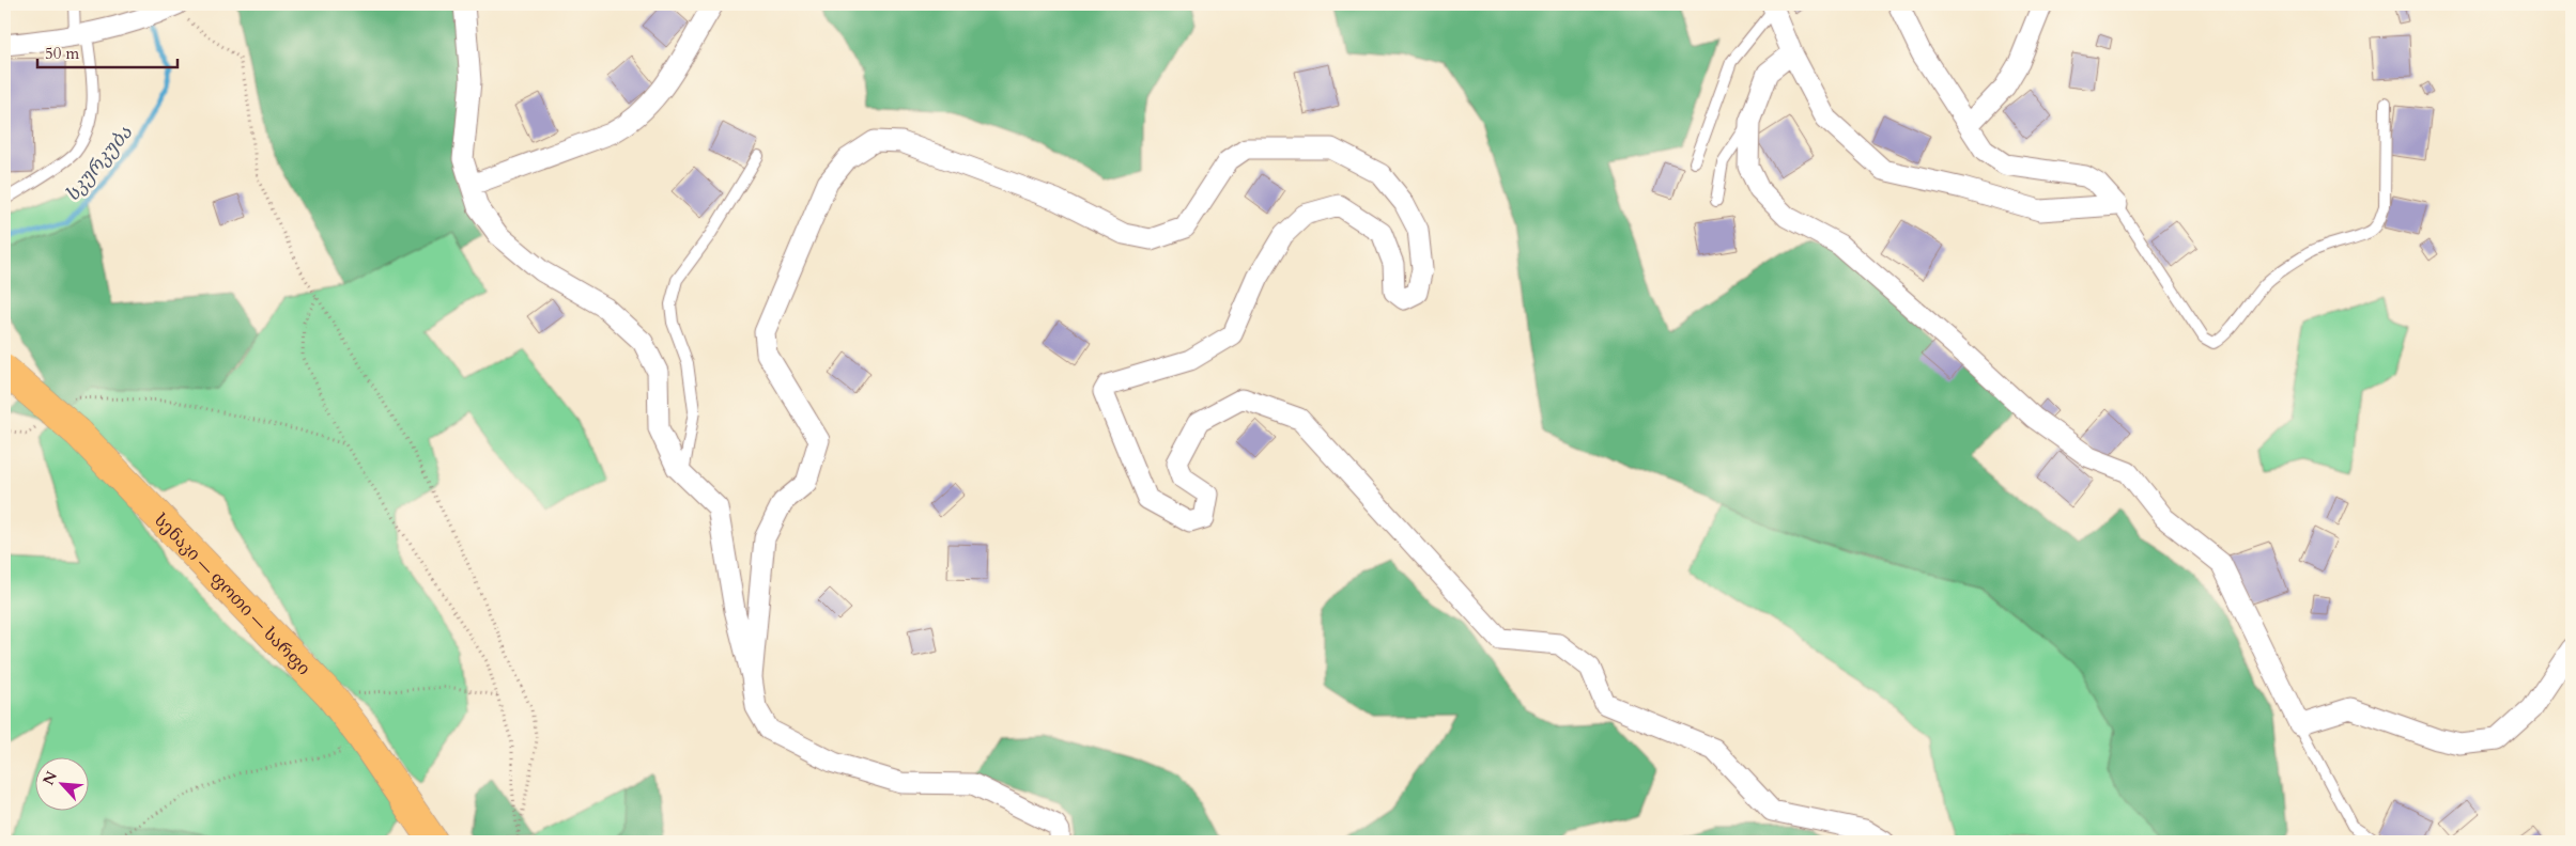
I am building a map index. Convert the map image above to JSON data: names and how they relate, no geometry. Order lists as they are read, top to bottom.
{
  "streets": {
    "highway": ["სენაკი — ფოთი — სარფი"]
  },
  "water": ["სკურკუბა"],
  "scale_bar": "50 m",
  "north": "top left"
}
